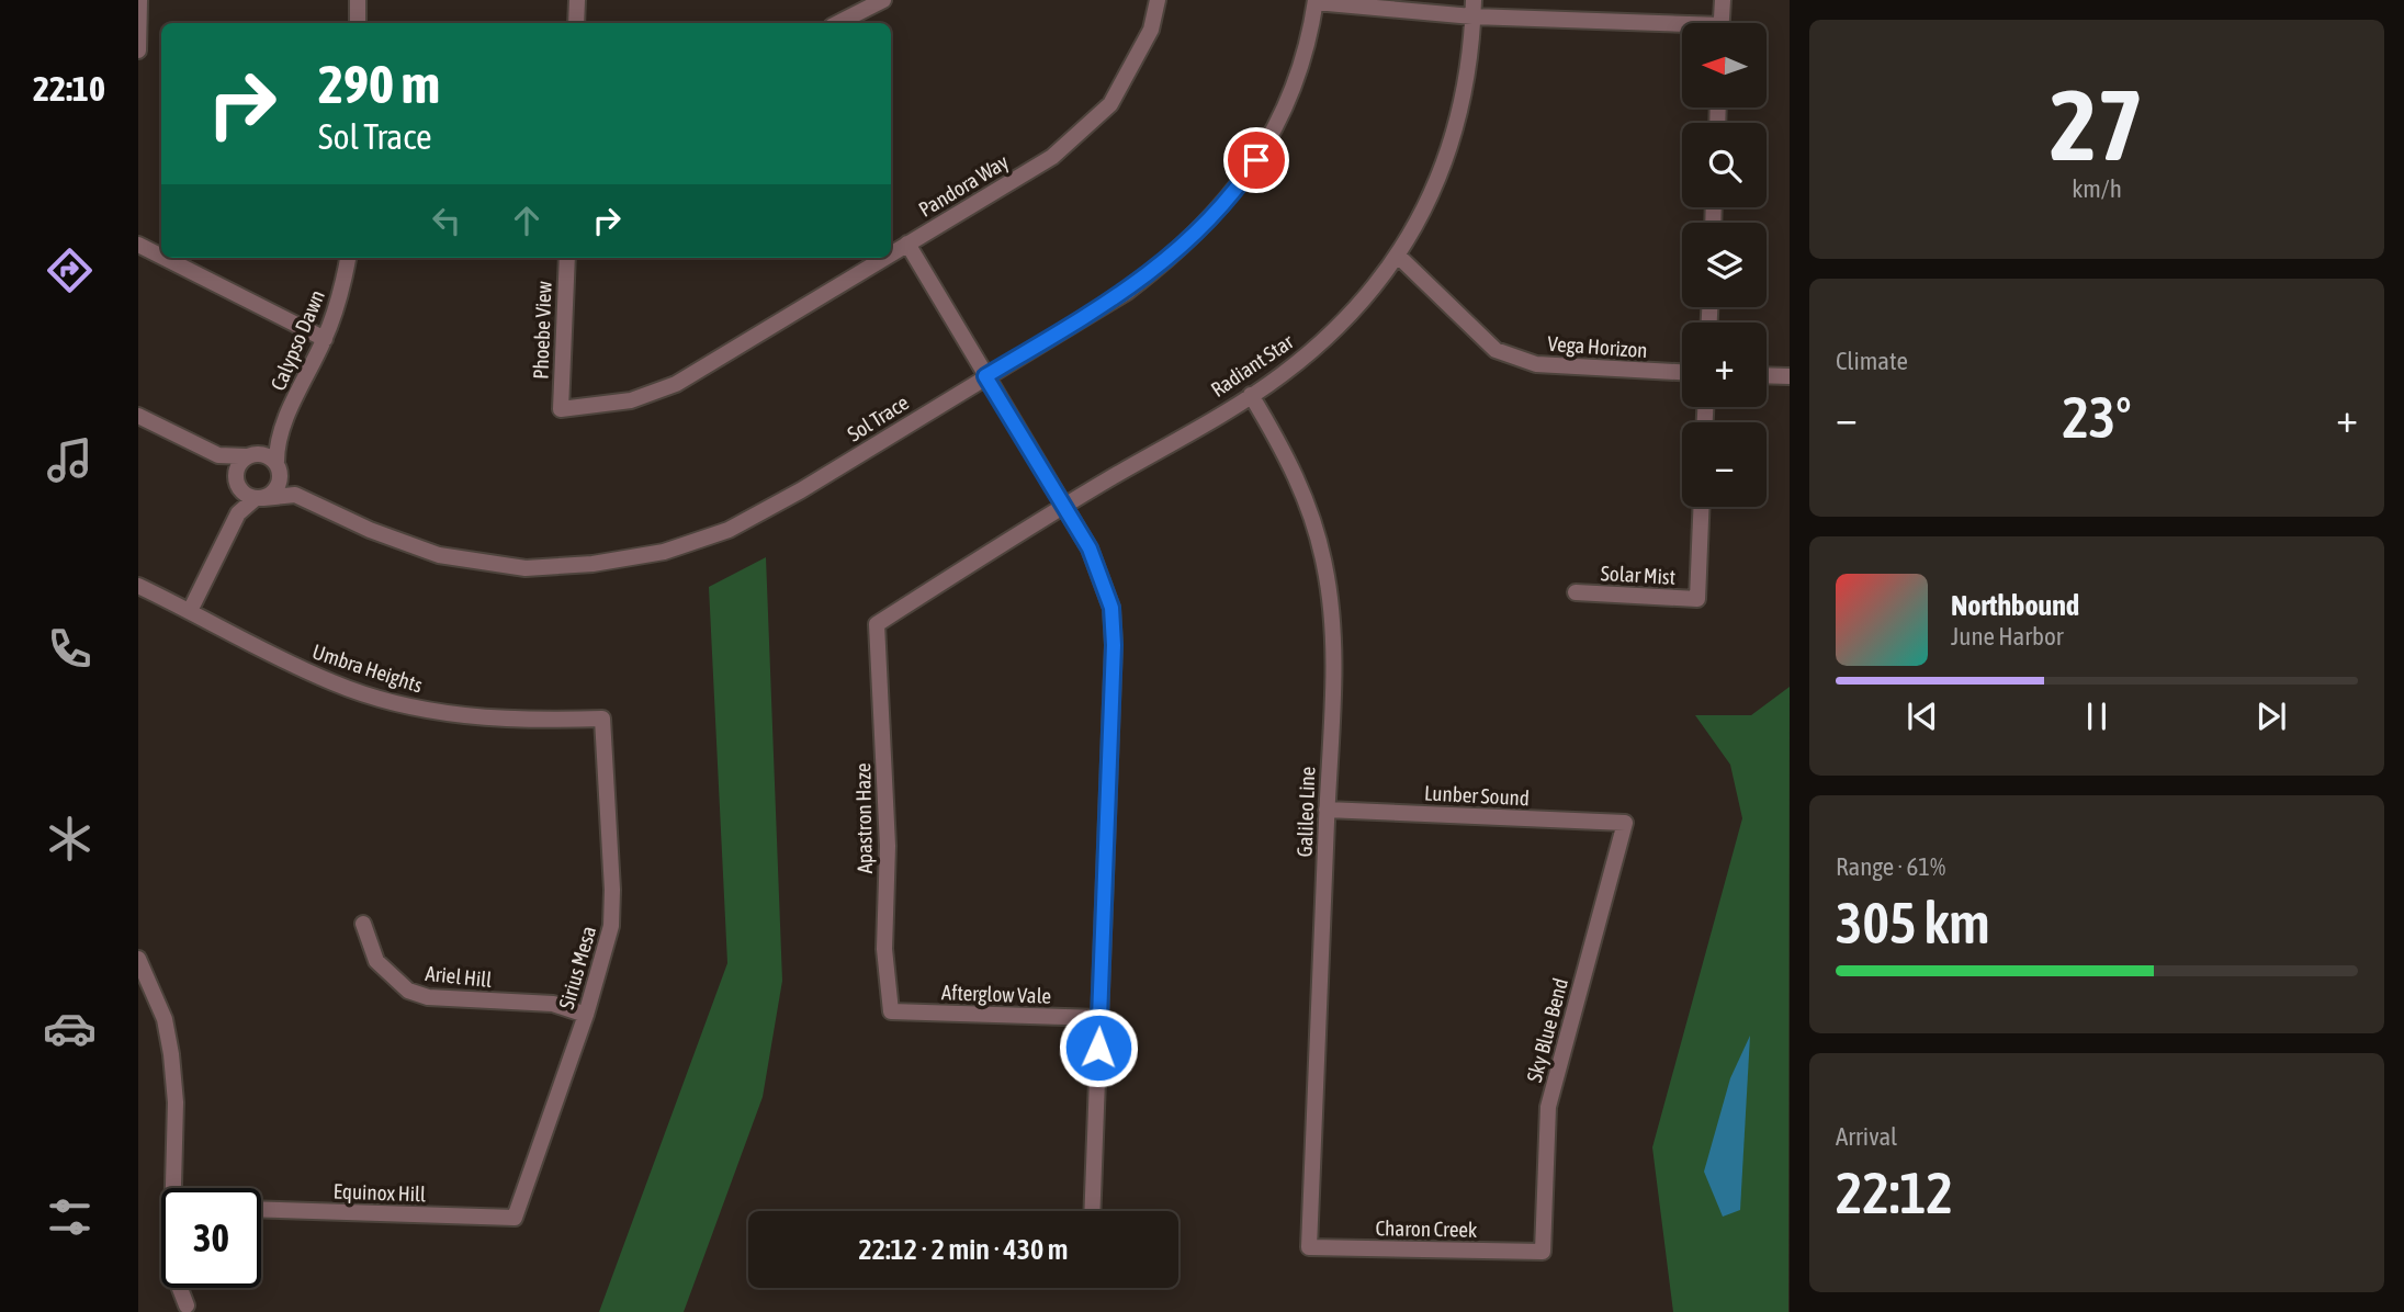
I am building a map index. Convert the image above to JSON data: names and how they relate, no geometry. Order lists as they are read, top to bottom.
{
  "streets": {
    "street": [
      "Pandora Way",
      "Phoebe View",
      "Calypso Dawn",
      "Vega Horizon",
      "Radiant Star",
      "Sol Trace",
      "Solar Mist",
      "Umbra Heights",
      "Lunber Sound",
      "Galileo Line",
      "Apastron Haze",
      "Sirius Mesa",
      "Ariel Hill",
      "Afterglow Vale",
      "Sky Blue Bend",
      "Equinox Hill",
      "Charon Creek"
    ]
  },
  "crossings": [
    ["Pandora Way", "Phoebe View"],
    ["Vega Horizon", "Radiant Star"],
    ["Radiant Star", "Galileo Line"],
    ["Radiant Star", "Apastron Haze"],
    ["Umbra Heights", "Sirius Mesa"],
    ["Lunber Sound", "Galileo Line"],
    ["Lunber Sound", "Sky Blue Bend"],
    ["Galileo Line", "Charon Creek"],
    ["Apastron Haze", "Afterglow Vale"],
    ["Sirius Mesa", "Ariel Hill"],
    ["Sirius Mesa", "Equinox Hill"],
    ["Sky Blue Bend", "Charon Creek"]
  ],
  "north": "left",
  "page": {
    "tabs": "22:10",
    "tile": [
      ["27", "km/h"],
      "Climate",
      ["Range · 61%", "305 km"],
      ["Arrival", "22:12"]
    ],
    "map_buttons": ["+", "−"],
    "turn": ["290 m", "Sol Trace"],
    "heat": ["−", "23°", "+"],
    "song": ["Northbound", "June Harbor"],
    "limit": "30",
    "trip": "22:12 · 2 min · 430 m"
  }
}
